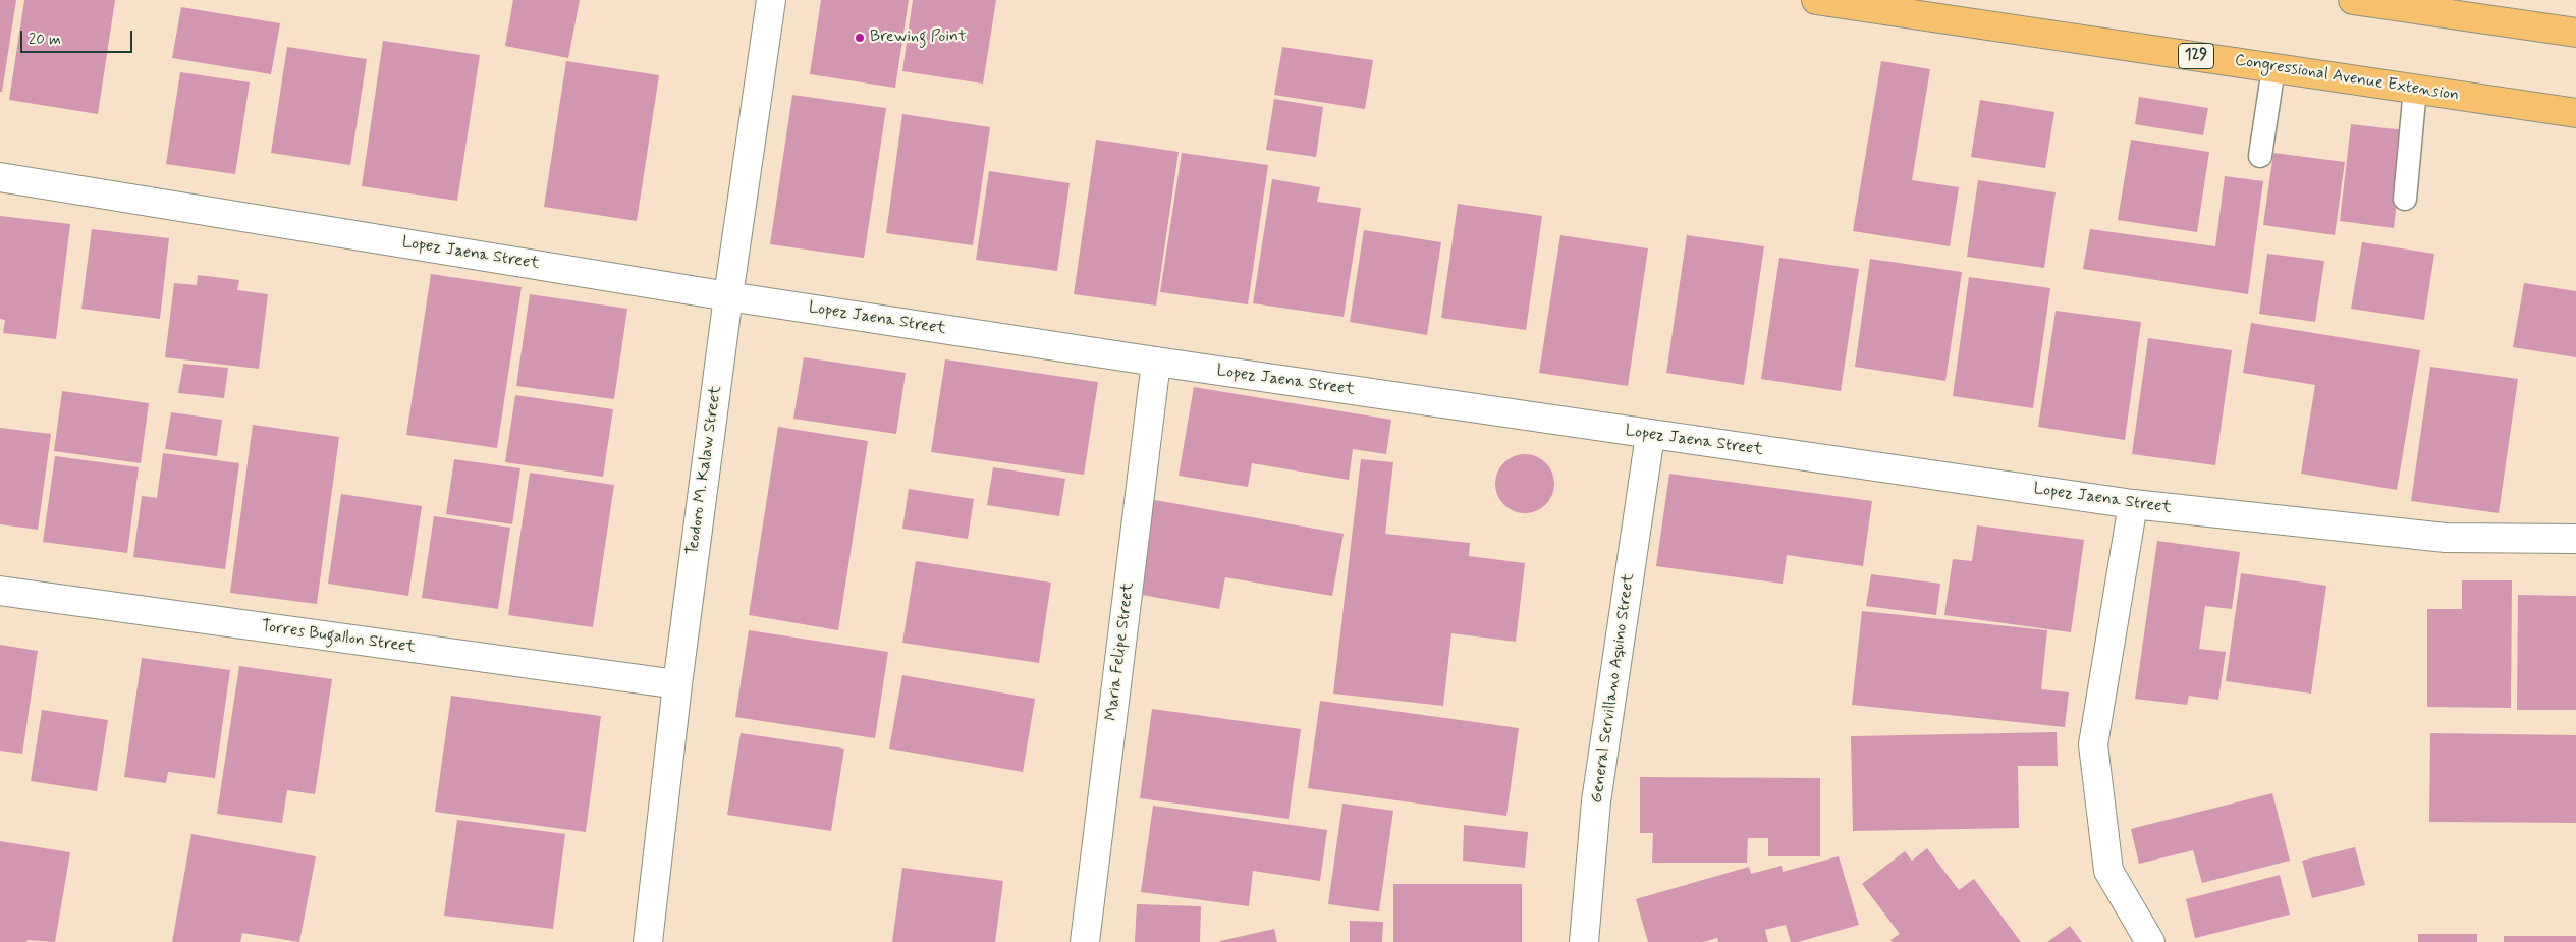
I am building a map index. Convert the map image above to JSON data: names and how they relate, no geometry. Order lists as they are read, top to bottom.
{
  "streets": {
    "main road": ["129", "Congressional Avenue Extension"],
    "street": [
      "Lopez Jaena Street",
      "Teodoro M. Kalaw Street",
      "Torres Bugallon Street",
      "Maria Felipe Street",
      "General Servillano Aquino Street"
    ]
  },
  "crossings": [
    ["Lopez Jaena Street", "Teodoro M. Kalaw Street"],
    ["Lopez Jaena Street", "Maria Felipe Street"],
    ["Lopez Jaena Street", "General Servillano Aquino Street"],
    ["Teodoro M. Kalaw Street", "Torres Bugallon Street"]
  ],
  "places": ["Brewing Point"],
  "scale_bar": "20 m"
}
